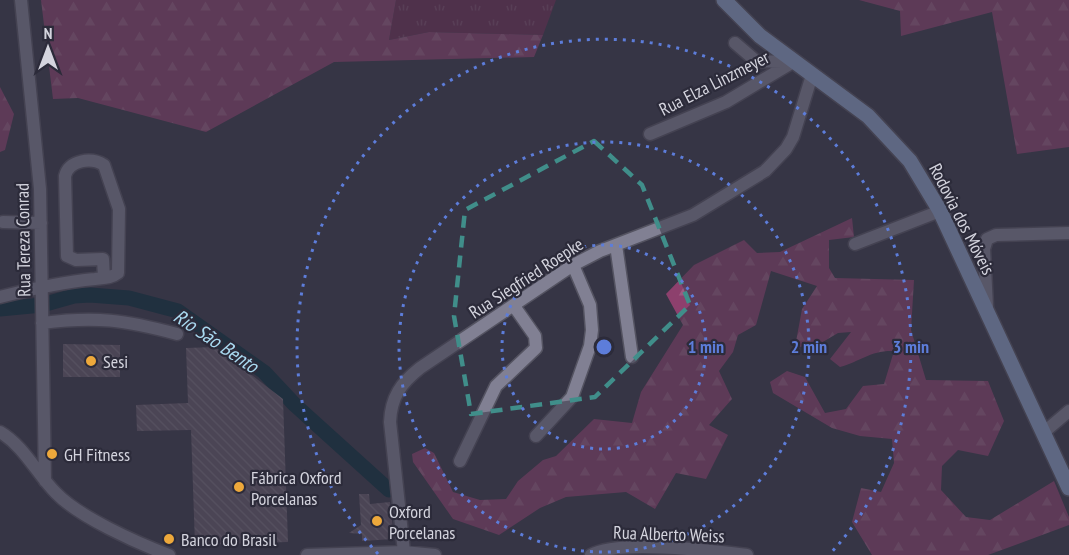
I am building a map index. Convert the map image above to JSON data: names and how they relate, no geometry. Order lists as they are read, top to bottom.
{
  "streets": {
    "main road": ["Rodovia dos Móveis"],
    "street": [
      "Rua Elza Linzmeyer",
      "Rua Tereza Conrad",
      "Rua Siegfried Roepke",
      "Rua Alberto Weiss"
    ]
  },
  "crossings": [
    ["Rua Elza Linzmeyer", "Rodovia dos Móveis"],
    ["Rodovia dos Móveis", "Rua Siegfried Roepke"]
  ],
  "water": ["Rio São Bento"],
  "places": [
    "Sesi",
    "GH Fitness",
    "Fábrica Oxford Porcelanas",
    "Oxford Porcelanas",
    "Banco do Brasil"
  ],
  "north": "top",
  "rings": ["1 min", "2 min", "3 min"]
}
